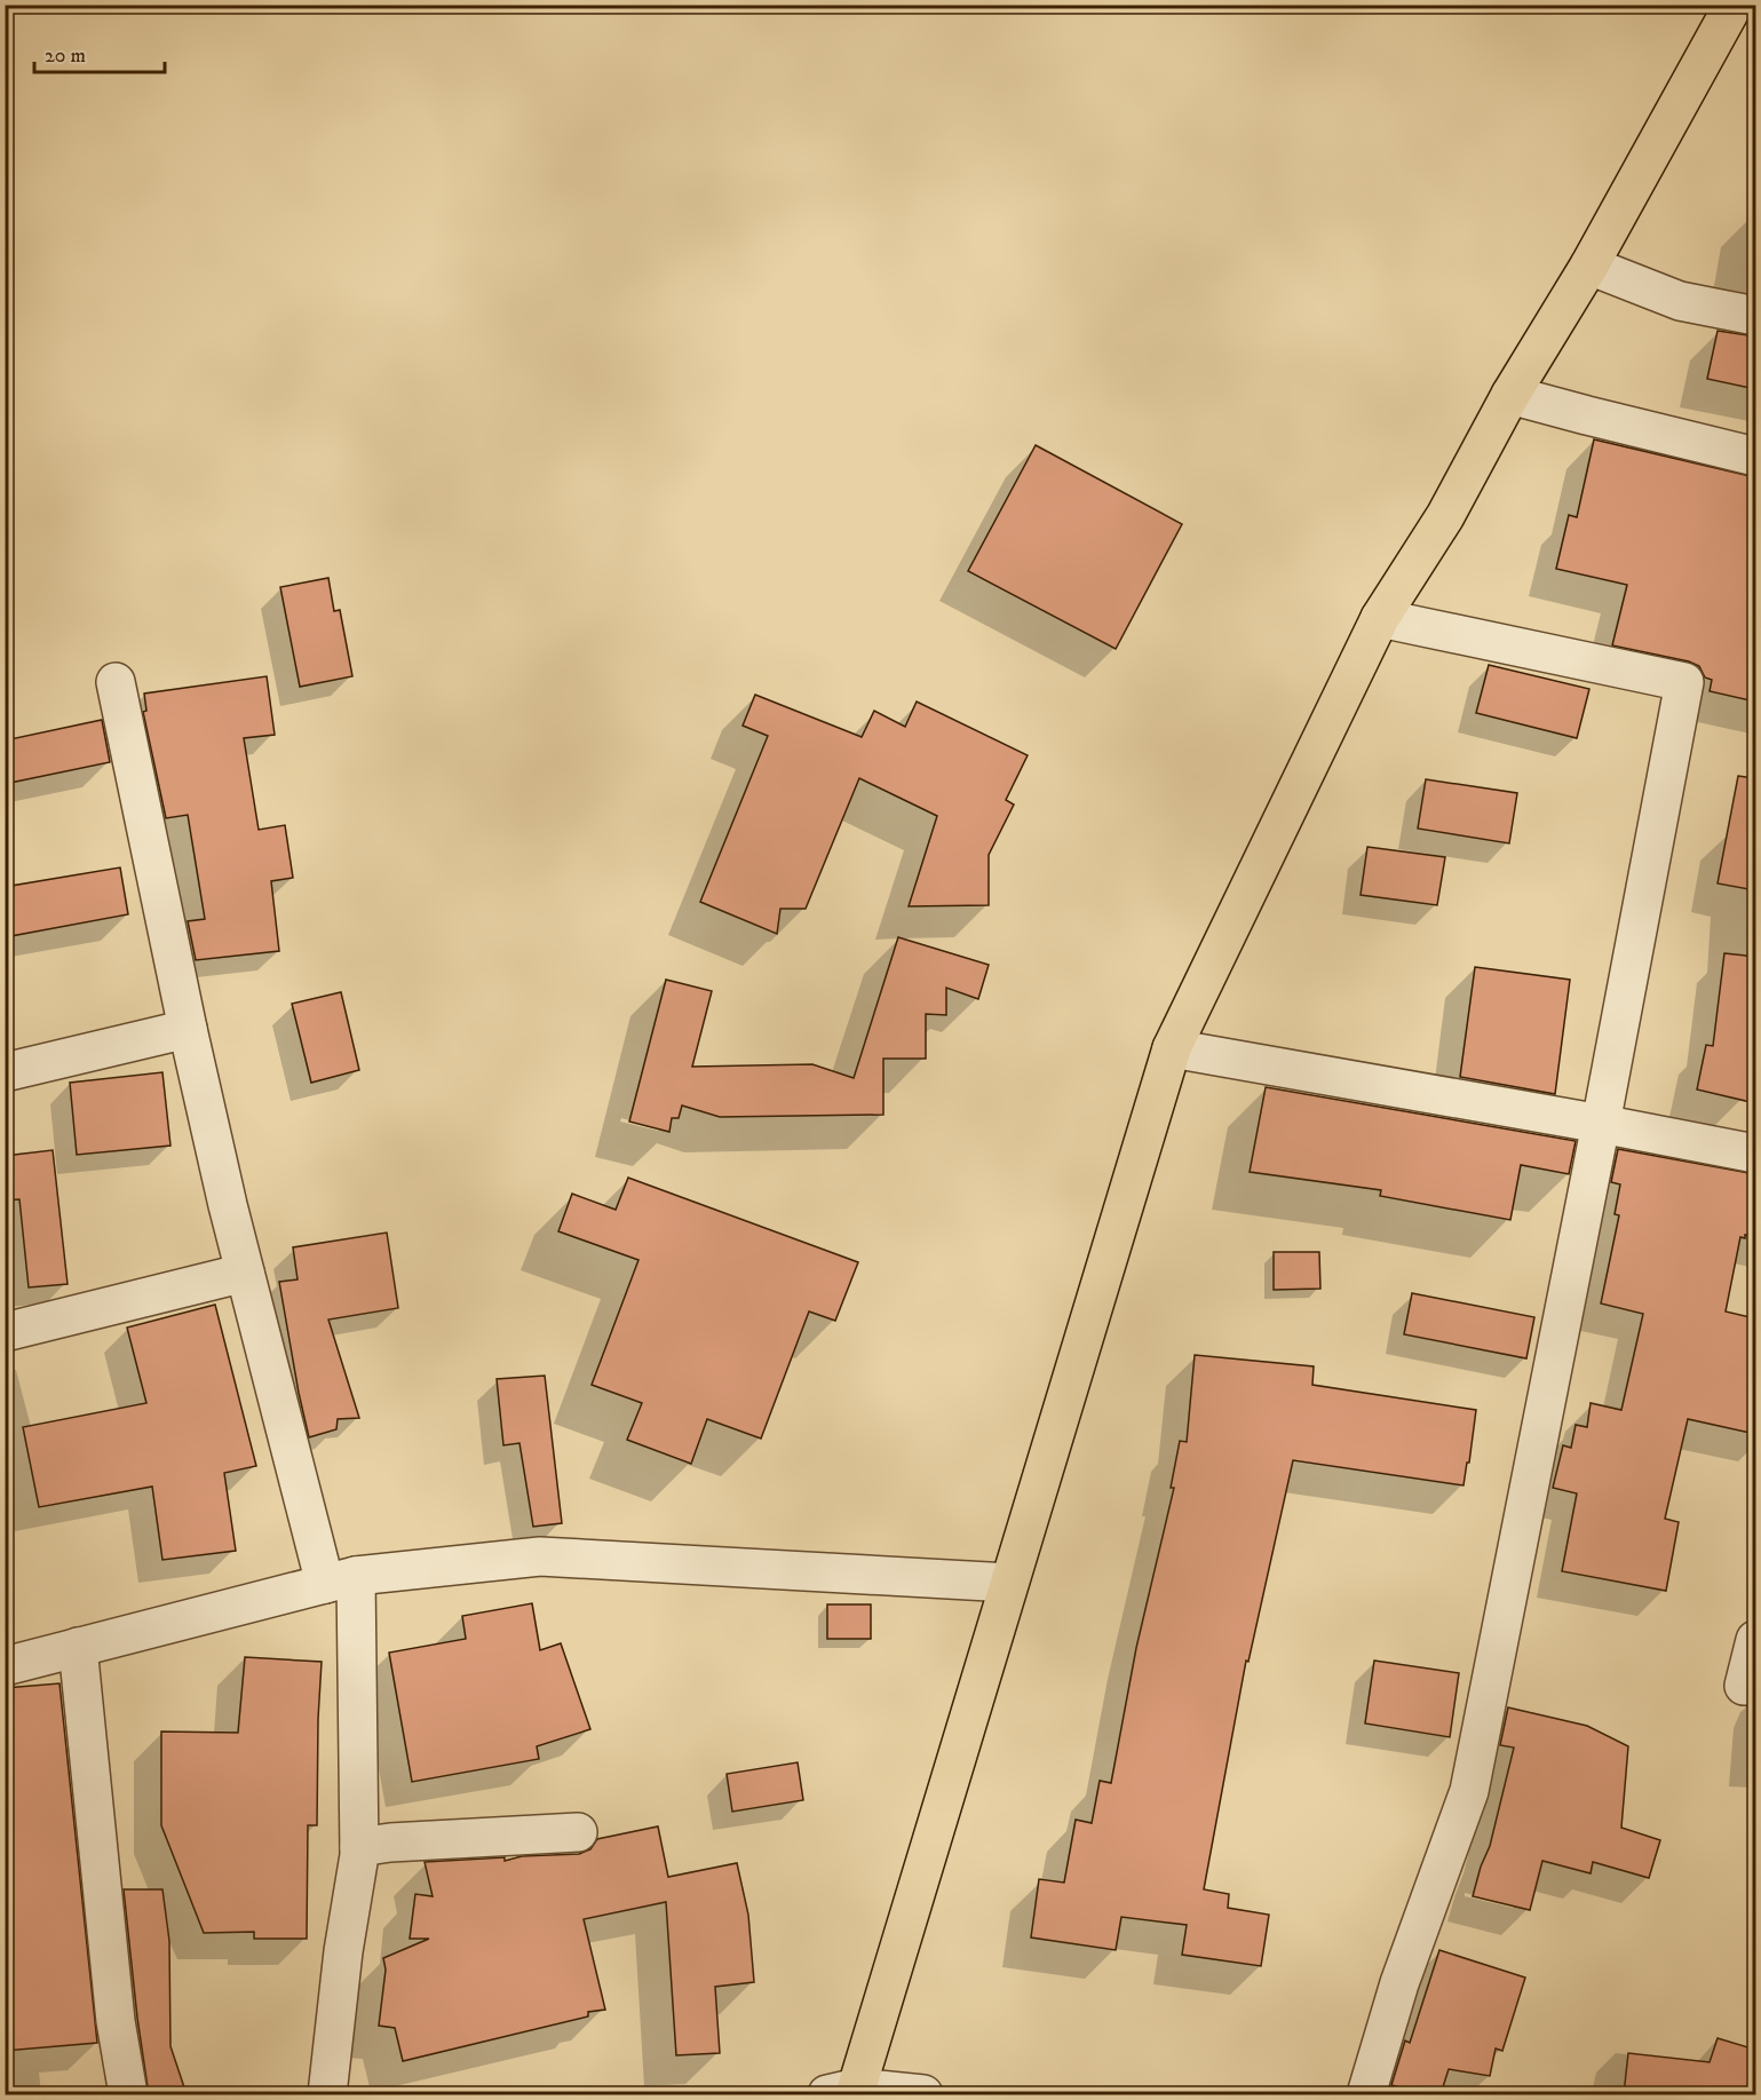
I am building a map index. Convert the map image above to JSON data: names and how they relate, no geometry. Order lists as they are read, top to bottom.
{
  "scale_bar": "20 m"
}
